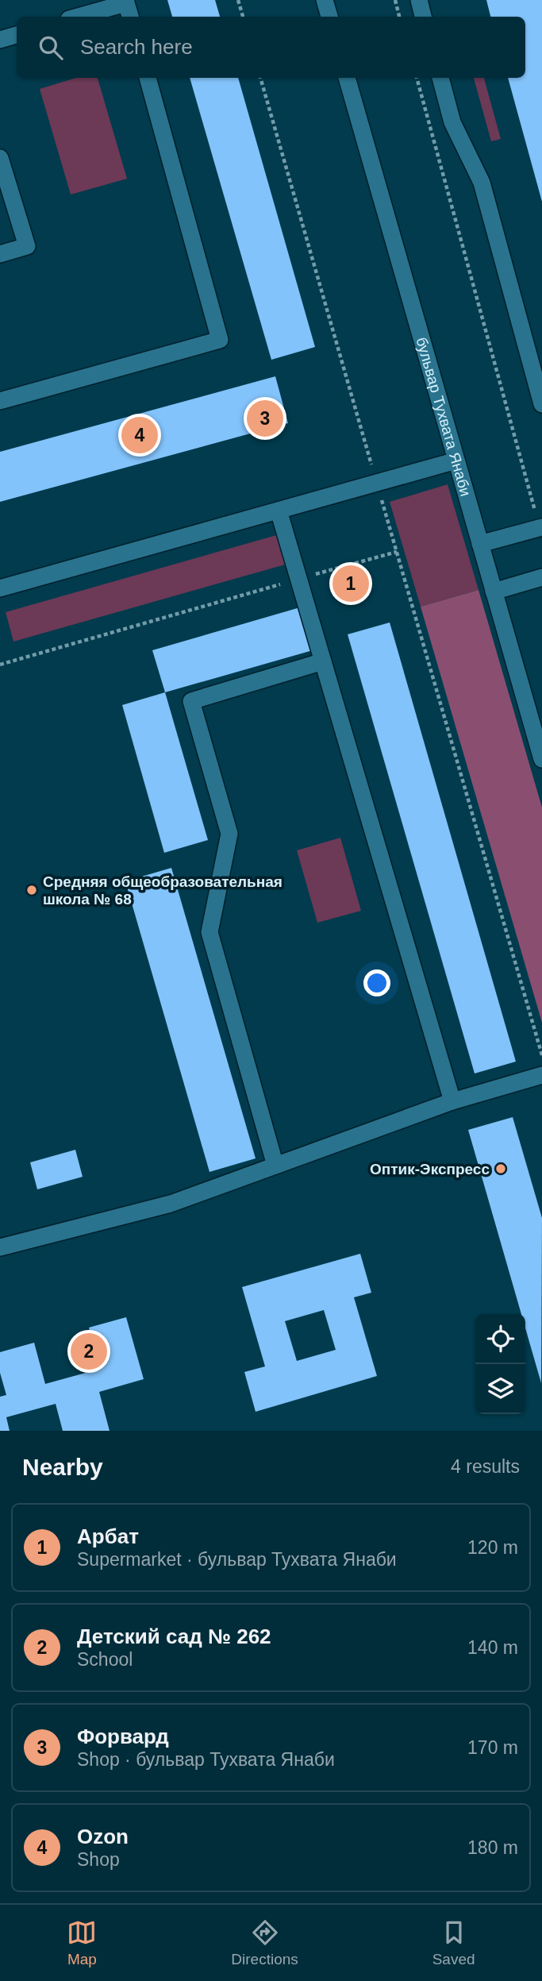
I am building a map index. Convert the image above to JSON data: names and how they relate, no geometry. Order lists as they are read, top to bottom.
{
  "streets": {
    "street": ["бульвар Тухвата Янаби"]
  },
  "places": ["Средняя общеобразовательная школа № 68", "Оптик-Экспресс"],
  "page": {
    "search": "Search here",
    "pins": [
      "3",
      "4",
      "1",
      "2"
    ],
    "heading": ["Nearby", "4 results"],
    "list": [
      {
        "mark": "1",
        "name": "Арбат",
        "note": "Supermarket · бульвар Тухвата Янаби",
        "value": "120 m"
      },
      {
        "mark": "2",
        "name": "Детский сад № 262",
        "note": "School",
        "value": "140 m"
      },
      {
        "mark": "3",
        "name": "Форвард",
        "note": "Shop · бульвар Тухвата Янаби",
        "value": "170 m"
      },
      {
        "mark": "4",
        "name": "Ozon",
        "note": "Shop",
        "value": "180 m"
      }
    ],
    "nav": ["Map", "Directions", "Saved"]
  }
}
